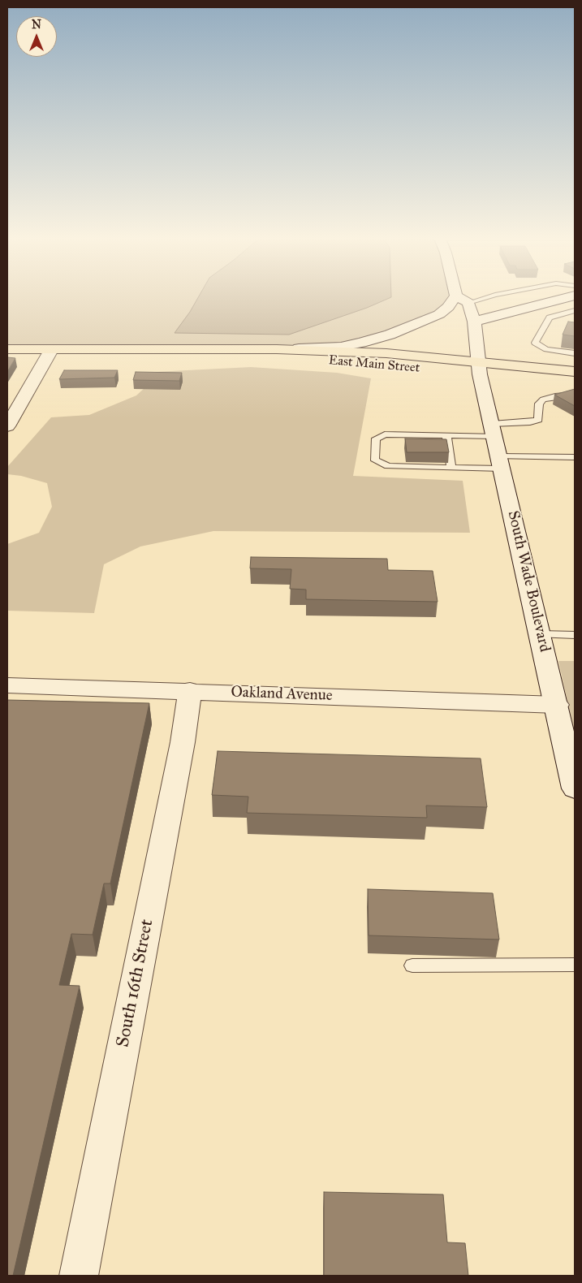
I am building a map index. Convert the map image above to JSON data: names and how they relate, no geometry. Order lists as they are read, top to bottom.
{
  "streets": {
    "highway": ["East Main Street"],
    "street": ["South Wade Boulevard", "Oakland Avenue", "South 16th Street"]
  },
  "crossings": [
    ["East Main Street", "South Wade Boulevard"],
    ["South Wade Boulevard", "Oakland Avenue"],
    ["Oakland Avenue", "South 16th Street"]
  ],
  "north": "top"
}
